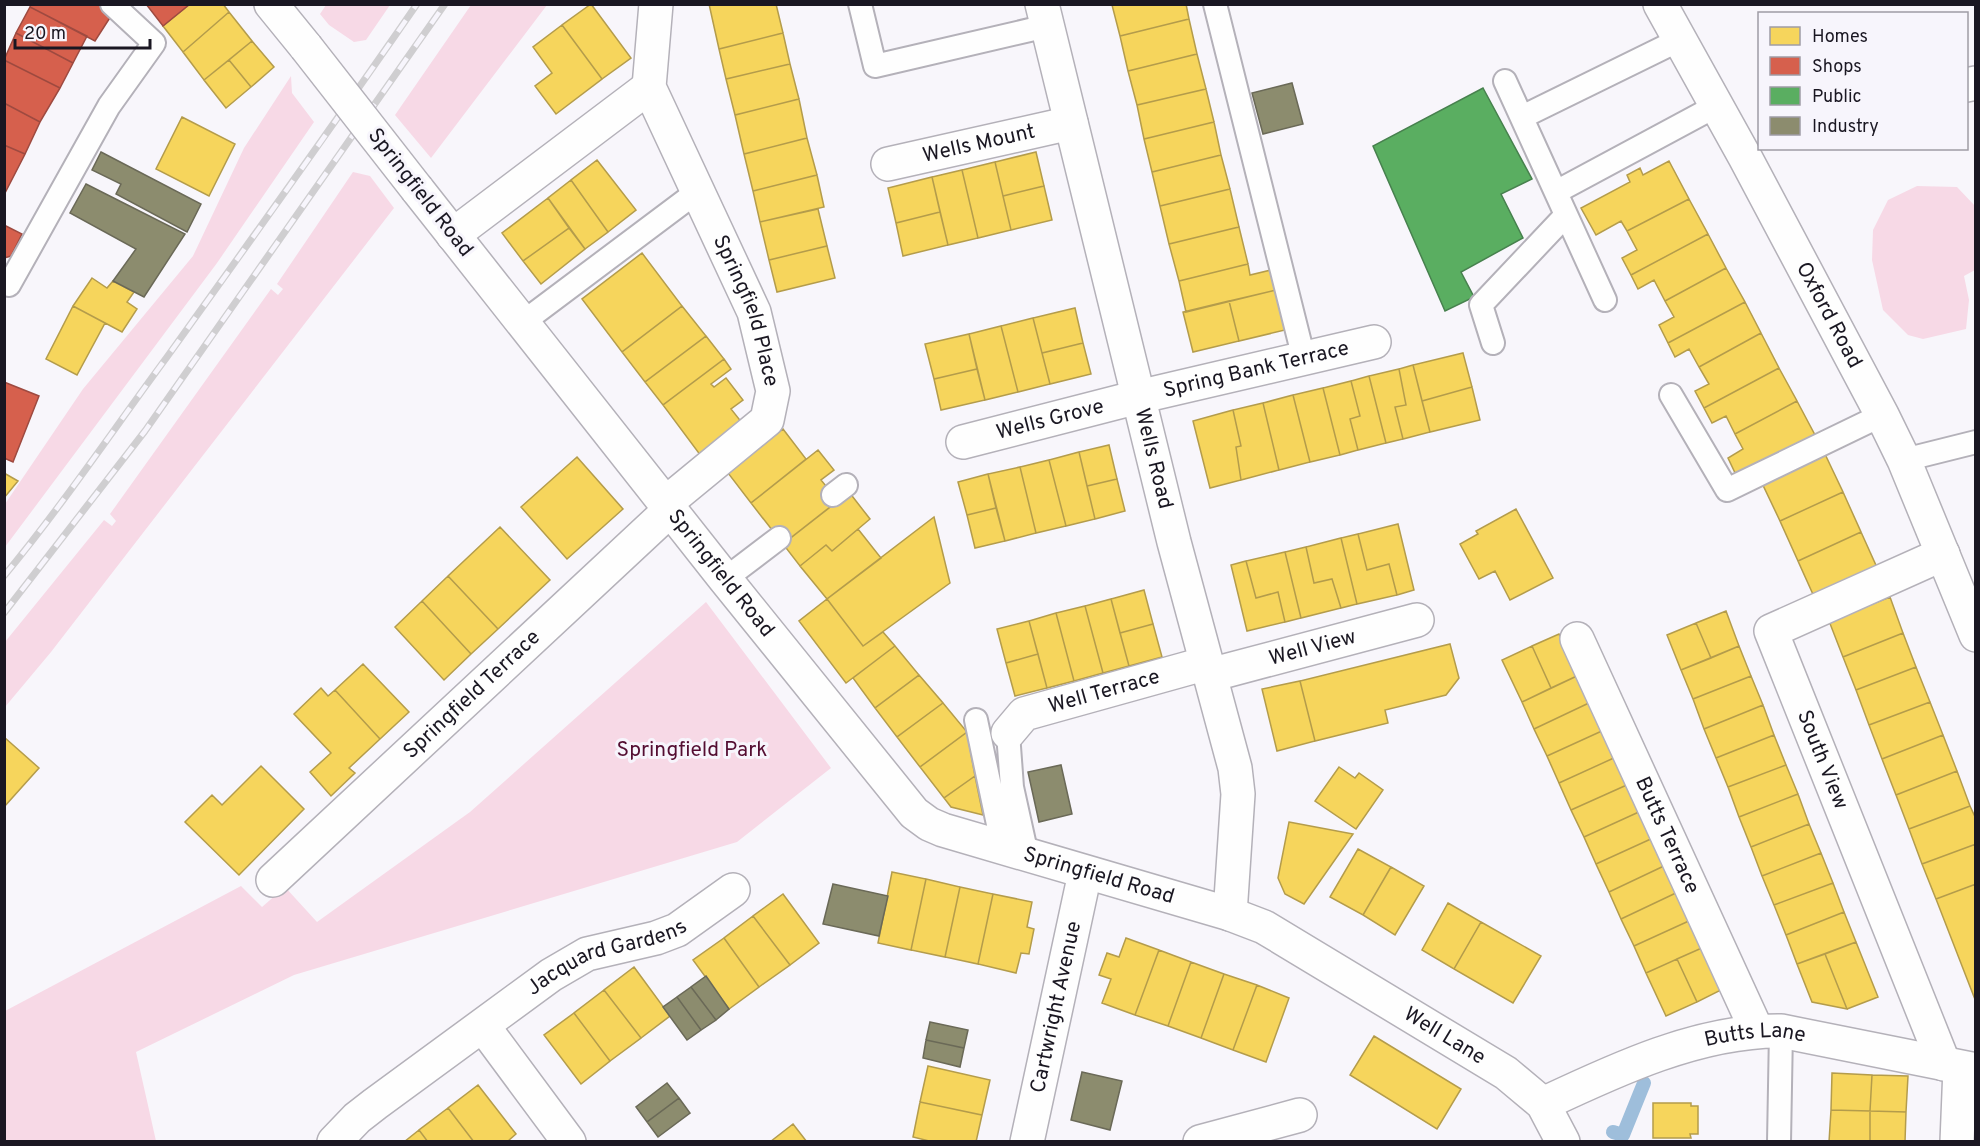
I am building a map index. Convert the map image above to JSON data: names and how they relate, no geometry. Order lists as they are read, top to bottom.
{
  "streets": {
    "street": [
      "Wells Mount",
      "Springfield Road",
      "Springfield Place",
      "Oxford Road",
      "Spring Bank Terrace",
      "Wells Grove",
      "Wells Road",
      "Well View",
      "Well Terrace",
      "Springfield Terrace",
      "South View",
      "Butts Terrace",
      "Jacquard Gardens",
      "Cartwright Avenue",
      "Well Lane",
      "Butts Lane"
    ]
  },
  "crossings": [
    ["Wells Mount", "Wells Road"],
    ["Springfield Road", "Springfield Place"],
    ["Springfield Road", "Wells Road"],
    ["Springfield Road", "Springfield Terrace"],
    ["Springfield Road", "Cartwright Avenue"],
    ["Springfield Road", "Well Lane"],
    ["Springfield Place", "Springfield Terrace"],
    ["Oxford Road", "South View"],
    ["Spring Bank Terrace", "Wells Grove"],
    ["Spring Bank Terrace", "Wells Road"],
    ["Wells Grove", "Wells Road"],
    ["Wells Road", "Well View"],
    ["Wells Road", "Well Terrace"],
    ["Well View", "Well Terrace"],
    ["South View", "Butts Lane"],
    ["Butts Terrace", "Butts Lane"],
    ["Well Lane", "Butts Lane"]
  ],
  "parks": ["Springfield Park"],
  "legend": [
    "Homes",
    "Shops",
    "Public",
    "Industry"
  ],
  "scale_bar": "20 m"
}
